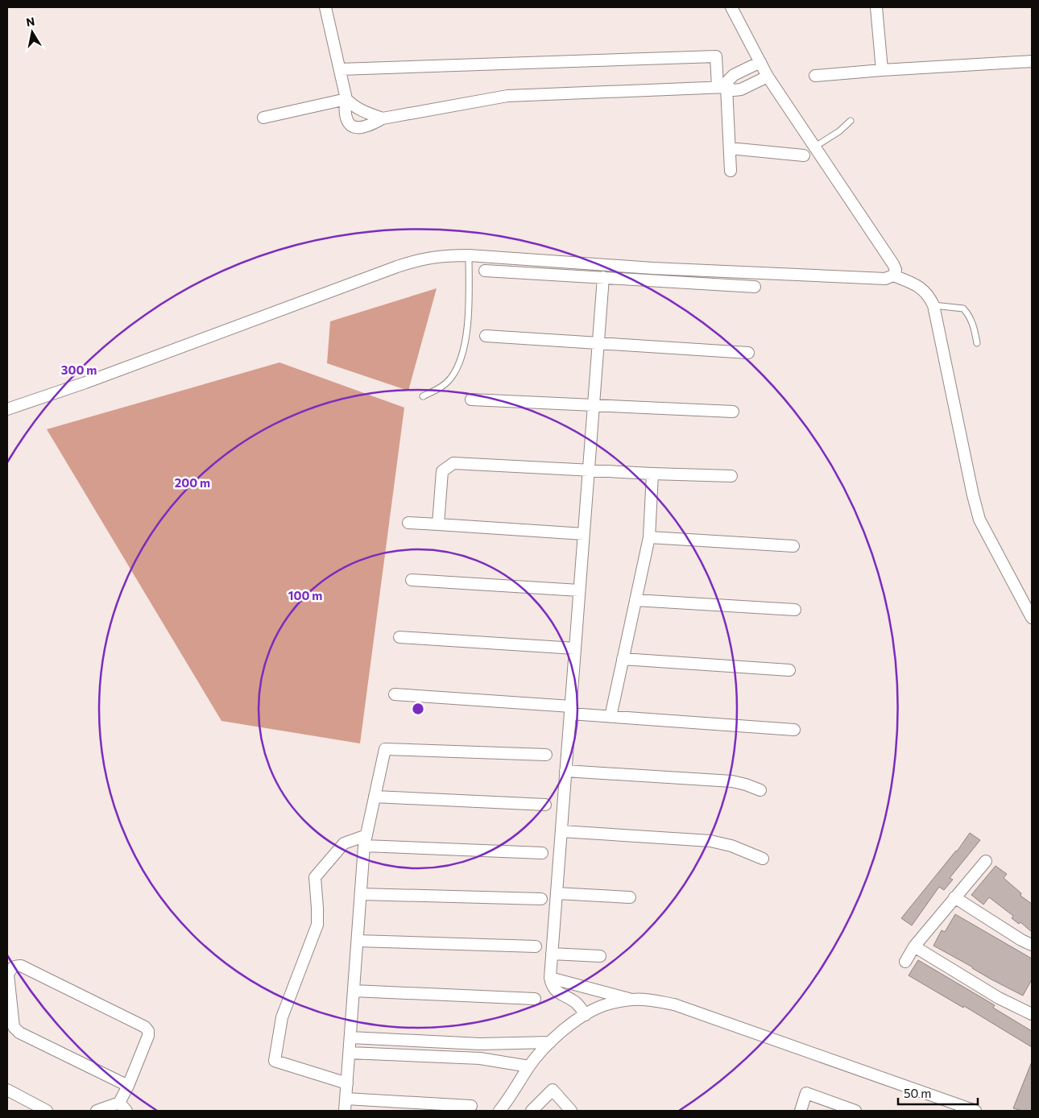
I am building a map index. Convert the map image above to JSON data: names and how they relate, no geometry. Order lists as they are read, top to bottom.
{
  "scale_bar": "50 m",
  "north": "top",
  "rings": ["300 m", "200 m", "100 m"]
}
